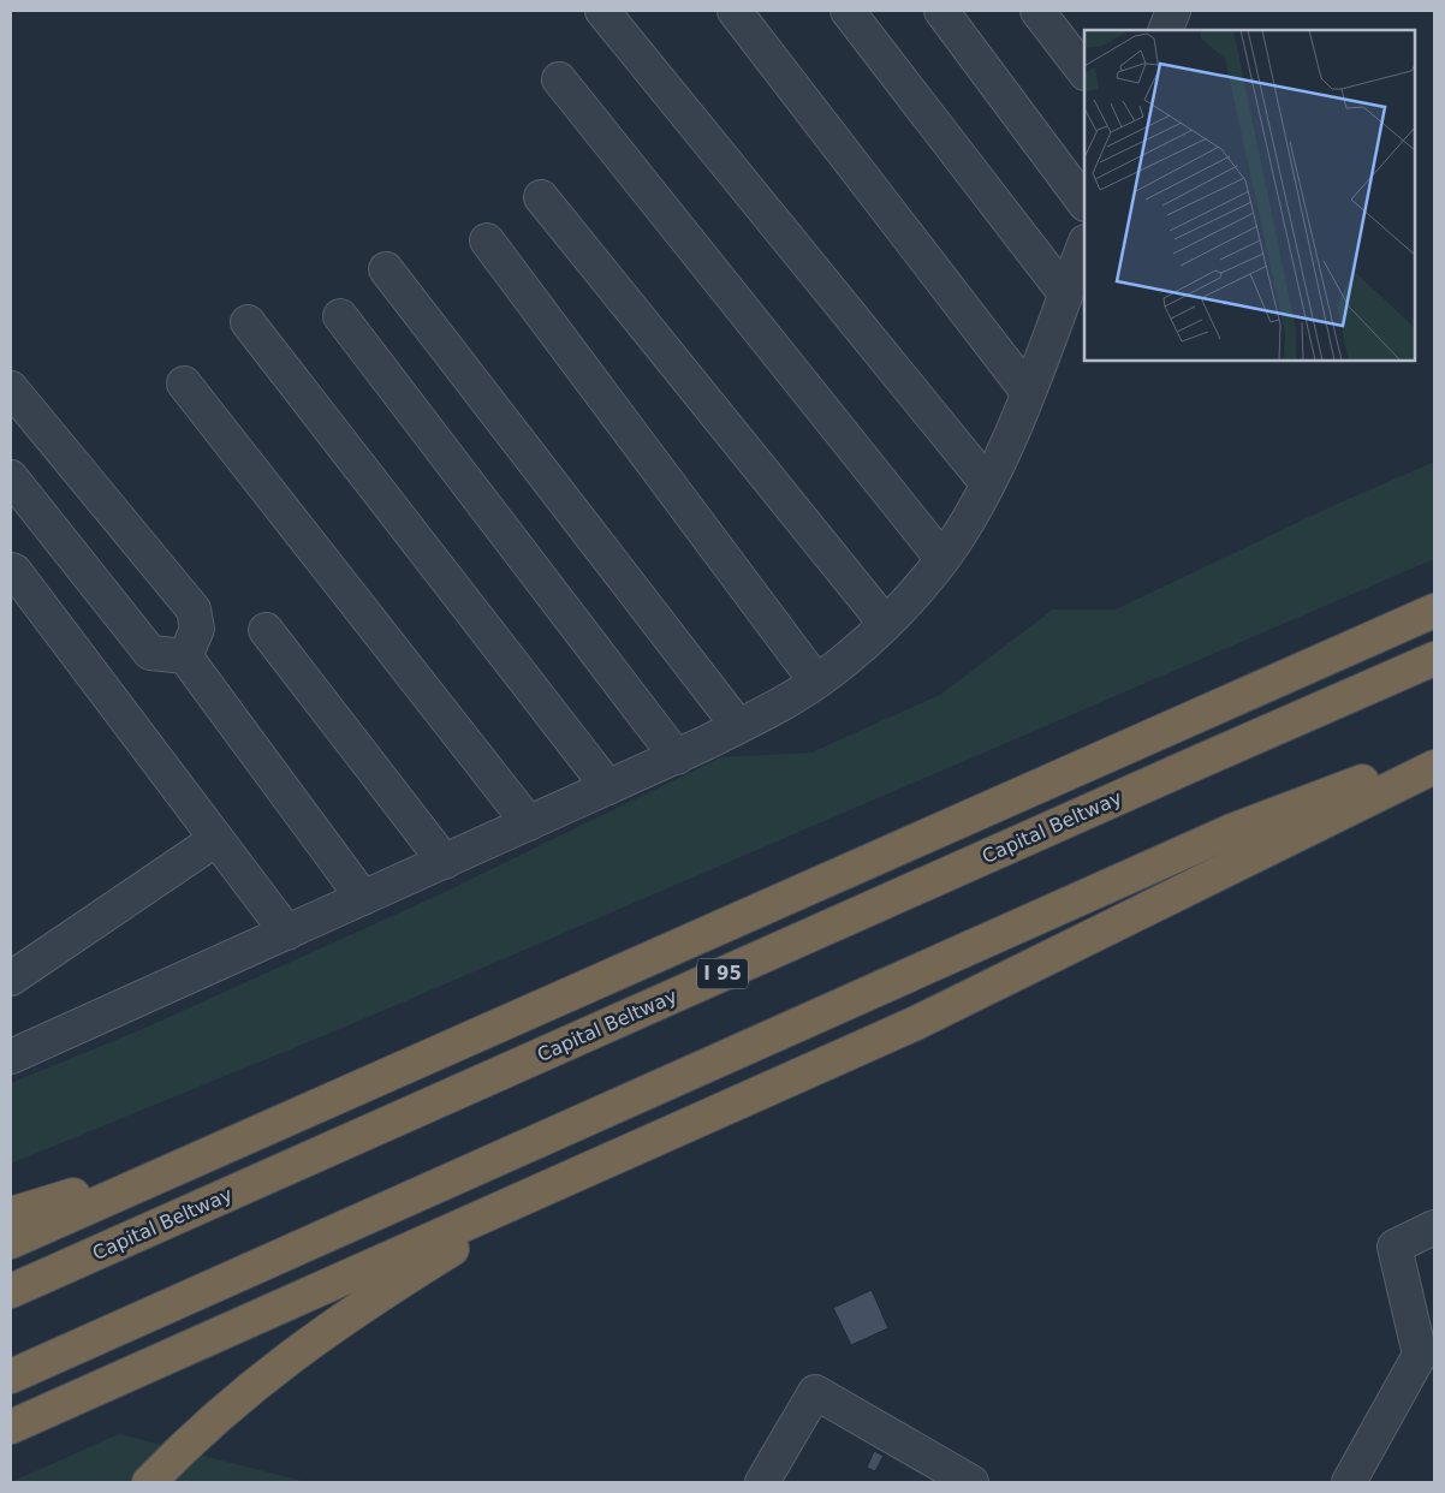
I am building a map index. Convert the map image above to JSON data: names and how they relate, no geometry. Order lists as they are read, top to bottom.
{
  "streets": {
    "highway": ["Capital Beltway", "I 95"]
  }
}
